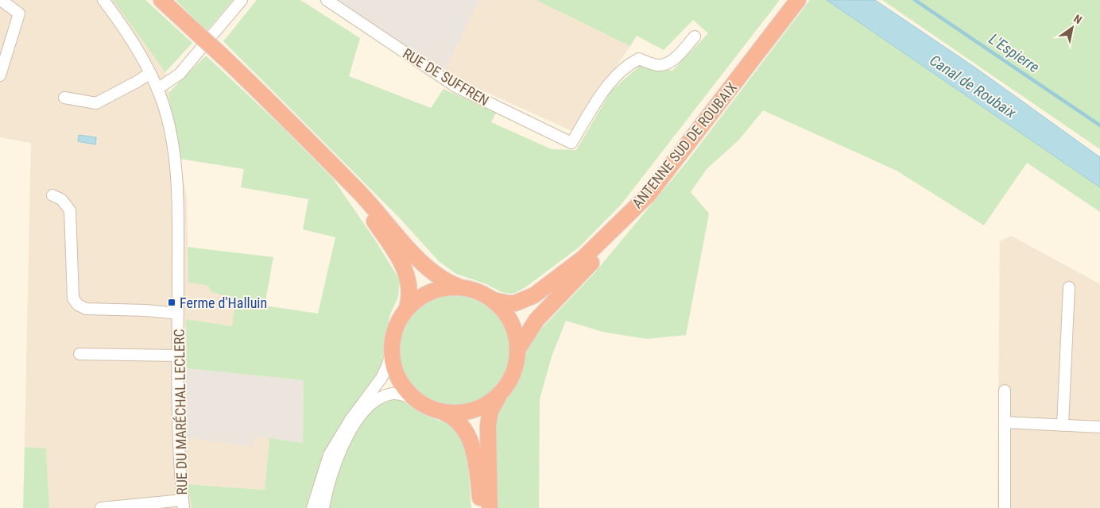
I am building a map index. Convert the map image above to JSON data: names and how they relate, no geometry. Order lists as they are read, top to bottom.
{
  "streets": {
    "highway": ["ANTENNE SUD DE ROUBAIX"],
    "street": ["RUE DE SUFFREN", "RUE DU MARÉCHAL LECLERC"]
  },
  "water": ["L'Espierre", "Canal de Roubaix"],
  "places": {
    "transit": ["Ferme d'Halluin"]
  },
  "north": "top right"
}
